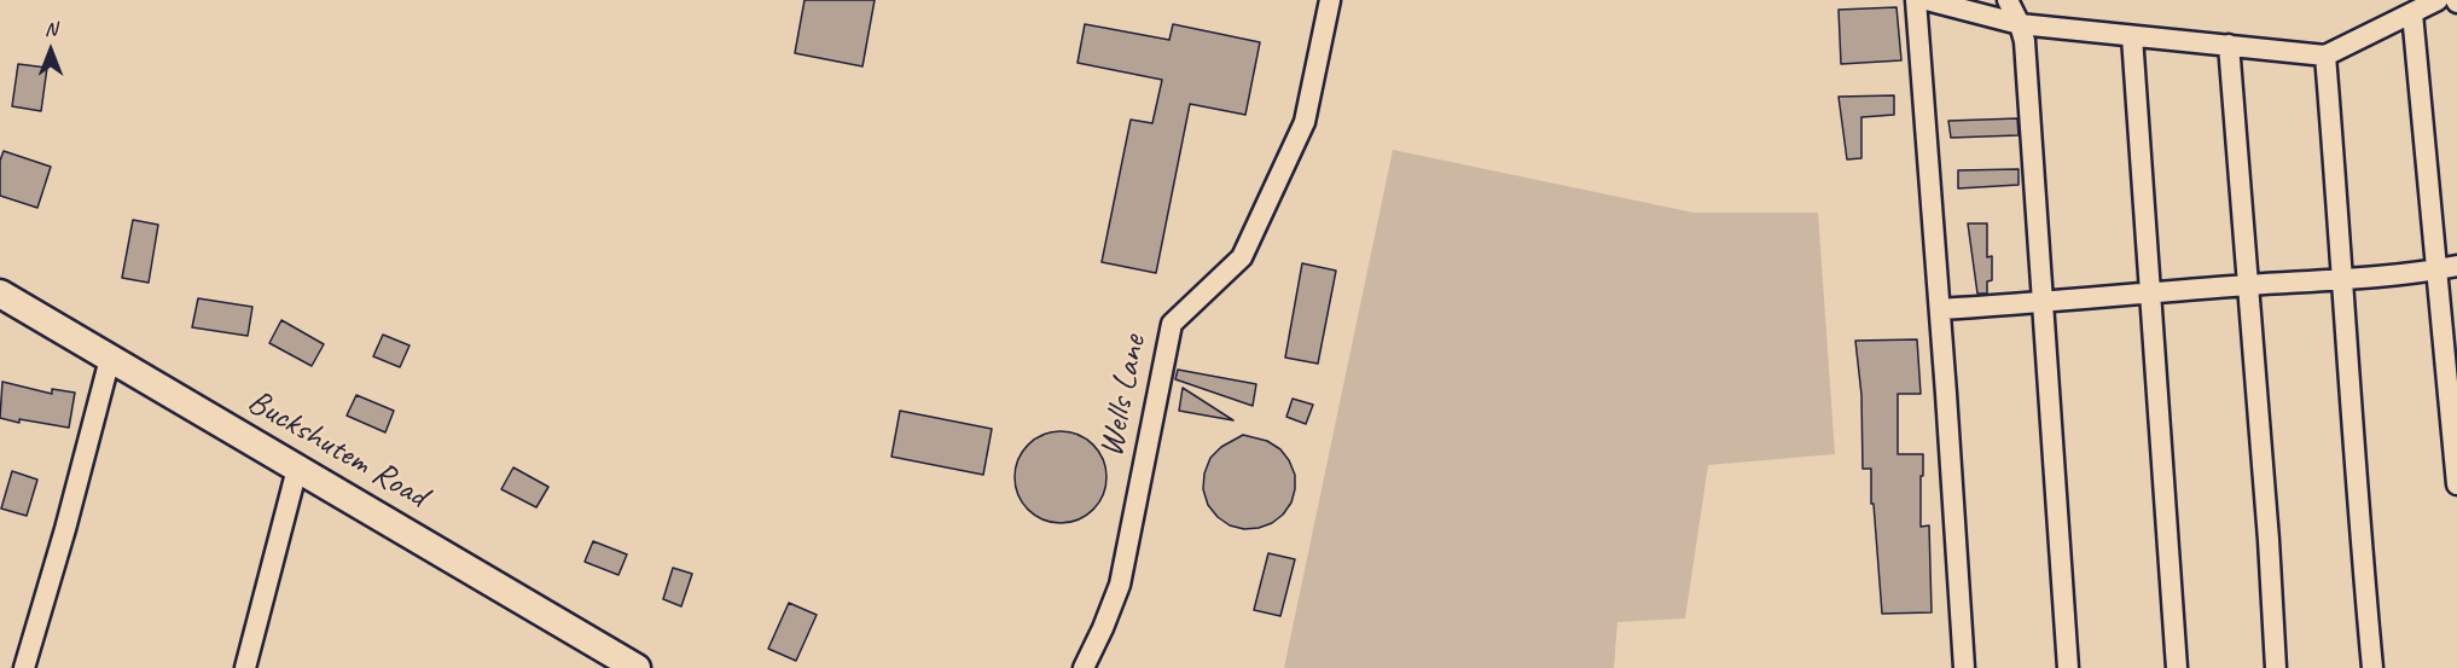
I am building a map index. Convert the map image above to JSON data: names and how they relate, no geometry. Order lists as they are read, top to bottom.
{
  "streets": {
    "main road": ["Buckshutem Road"],
    "street": ["Wells Lane"]
  },
  "north": "top"
}
